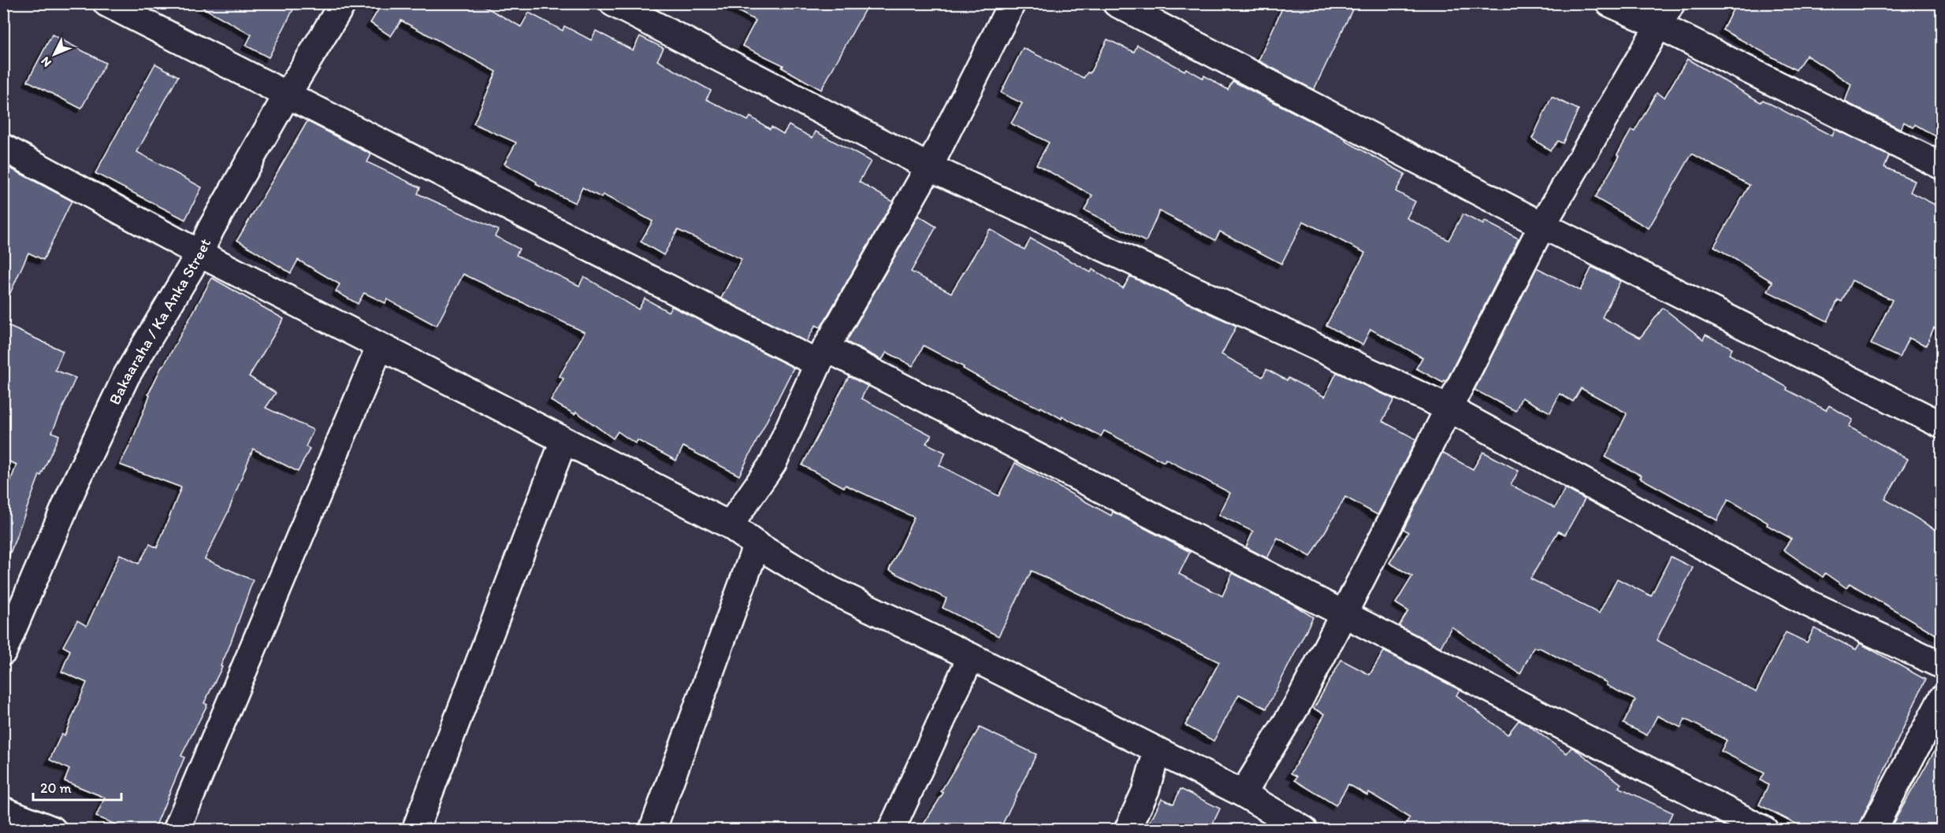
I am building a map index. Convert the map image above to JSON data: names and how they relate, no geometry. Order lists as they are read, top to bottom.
{
  "streets": {
    "street": ["Bakaaraha / Ka Anka Street"]
  },
  "scale_bar": "20 m",
  "north": "bottom left"
}
